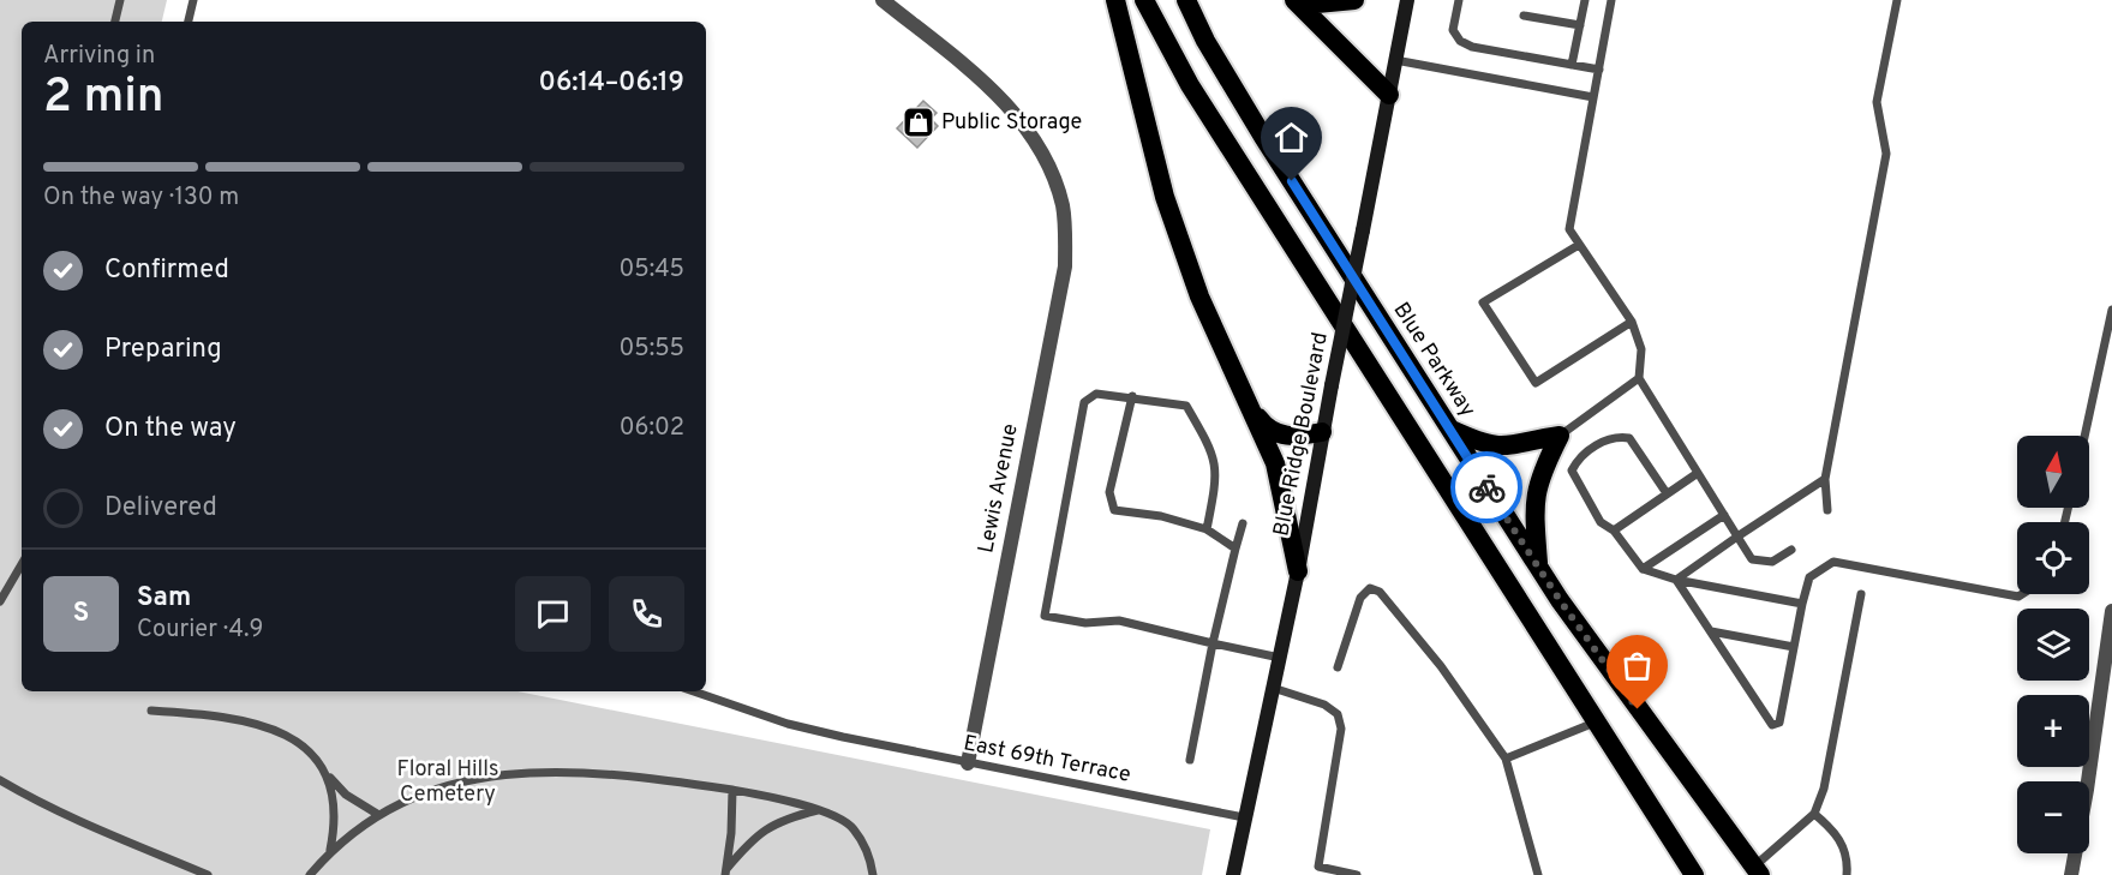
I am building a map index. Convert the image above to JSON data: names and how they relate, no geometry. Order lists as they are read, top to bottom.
{
  "streets": {
    "highway": ["Blue Parkway"],
    "main road": ["Blue Ridge Boulevard"],
    "street": ["Lewis Avenue"],
    "lane": ["East 69th Terrace"]
  },
  "crossings": [
    ["Blue Ridge Boulevard", "East 69th Terrace"],
    ["Lewis Avenue", "East 69th Terrace"]
  ],
  "parks": ["Floral Hills Cemetery"],
  "places": {
    "shop": ["Public Storage"]
  },
  "north": "top",
  "page": {
    "heading": ["2 min", "Arriving in", "06:14–06:19"],
    "panel": ["Sam", "Courier · 4.9"],
    "bar": "On the way · 130 m",
    "list": [
      ["Confirmed", "05:45"],
      ["Preparing", "05:55"],
      ["On the way", "06:02"],
      "Delivered"
    ],
    "map_buttons": ["+", "−"],
    "round": "S"
  }
}
